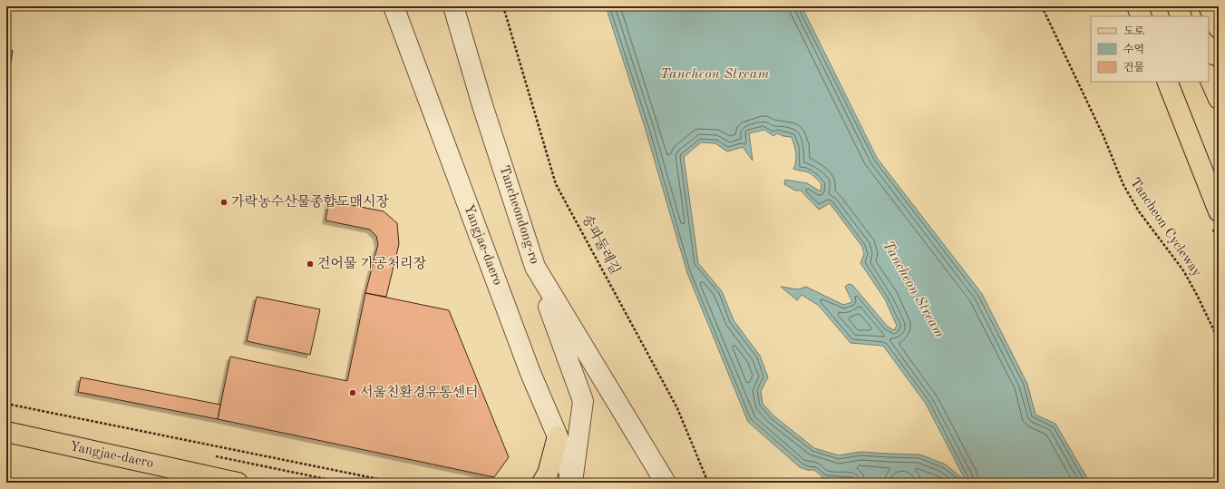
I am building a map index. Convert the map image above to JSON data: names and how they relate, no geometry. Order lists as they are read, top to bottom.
{
  "streets": {
    "main road": ["Yangjae-daero"],
    "street": ["Tancheondong-ro"],
    "path": ["Tancheon Cycleway", "송파둘레길"]
  },
  "water": ["Tancheon Stream"],
  "places": ["가락농수산물종합도매시장", "건어물 가공처리장", "서울친환경유통센터"],
  "legend": ["도로", "수역", "건물"]
}
